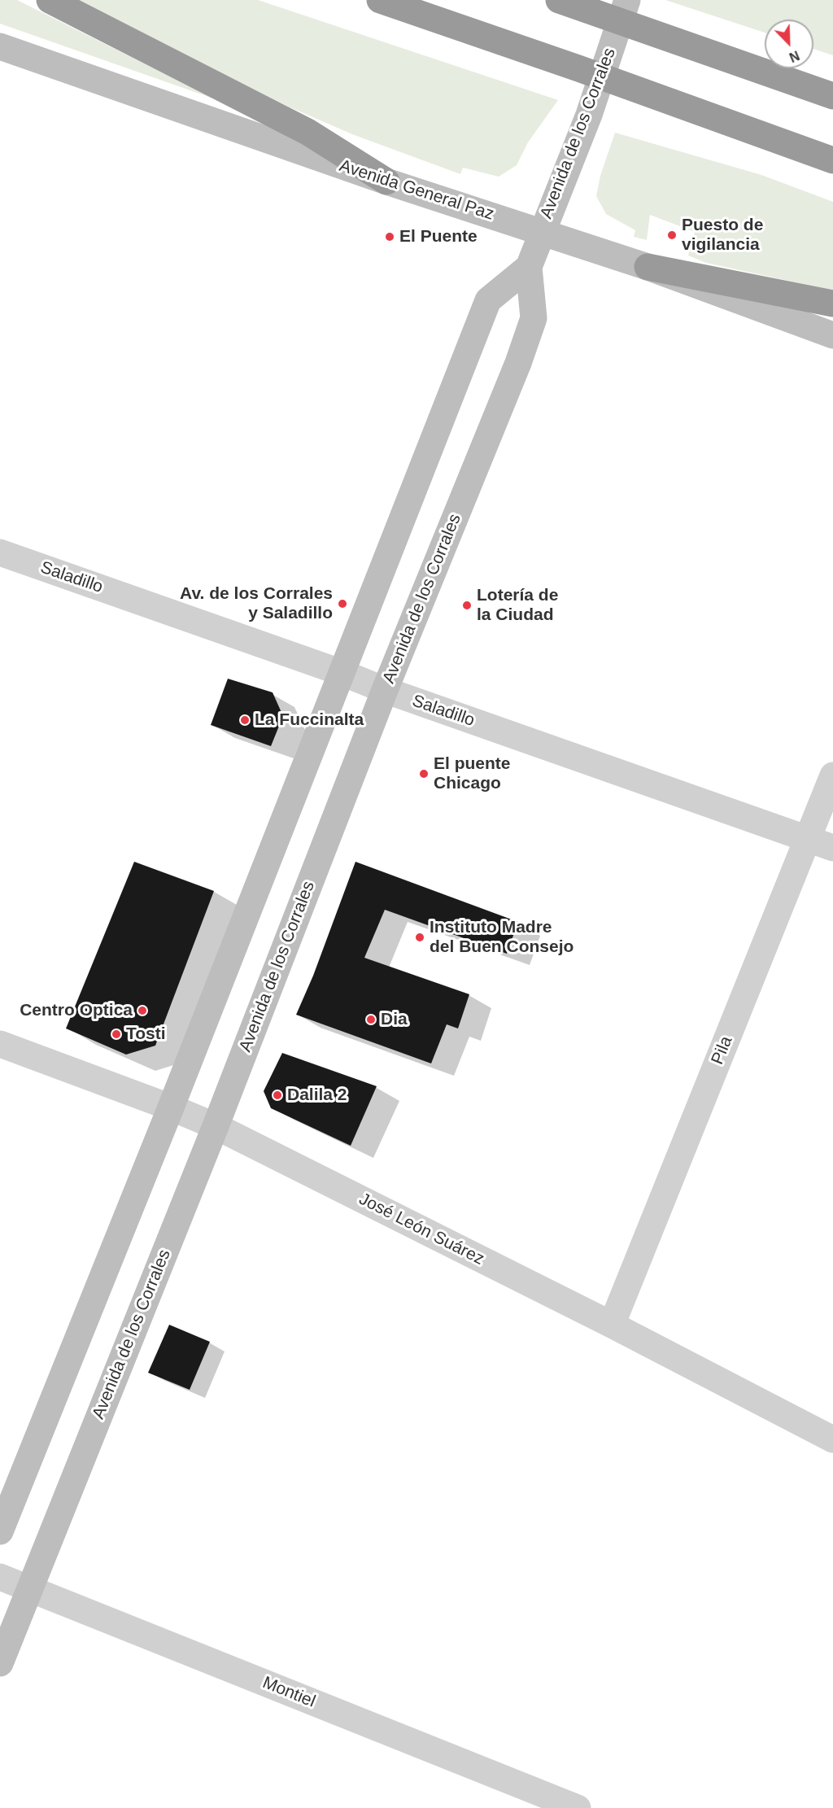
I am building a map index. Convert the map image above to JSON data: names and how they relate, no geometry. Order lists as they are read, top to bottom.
{
  "streets": {
    "main road": ["Avenida de los Corrales", "Avenida General Paz"],
    "street": [
      "Saladillo",
      "Pila",
      "José León Suárez",
      "Montiel"
    ]
  },
  "crossings": [
    ["Avenida de los Corrales", "Avenida General Paz"],
    ["Avenida de los Corrales", "Saladillo"],
    ["Avenida de los Corrales", "José León Suárez"],
    ["Avenida de los Corrales", "Montiel"],
    ["Saladillo", "Pila"],
    ["Pila", "José León Suárez"]
  ],
  "places": [
    "Puesto de vigilancia",
    "El Puente",
    "Av. de los Corrales y Saladillo",
    "Lotería de la Ciudad",
    "La Fuccinalta",
    "El puente Chicago",
    "Instituto Madre del Buen Consejo",
    "Centro Optica",
    "Dia",
    "Tosti",
    "Dalila 2"
  ],
  "north": "bottom right"
}
